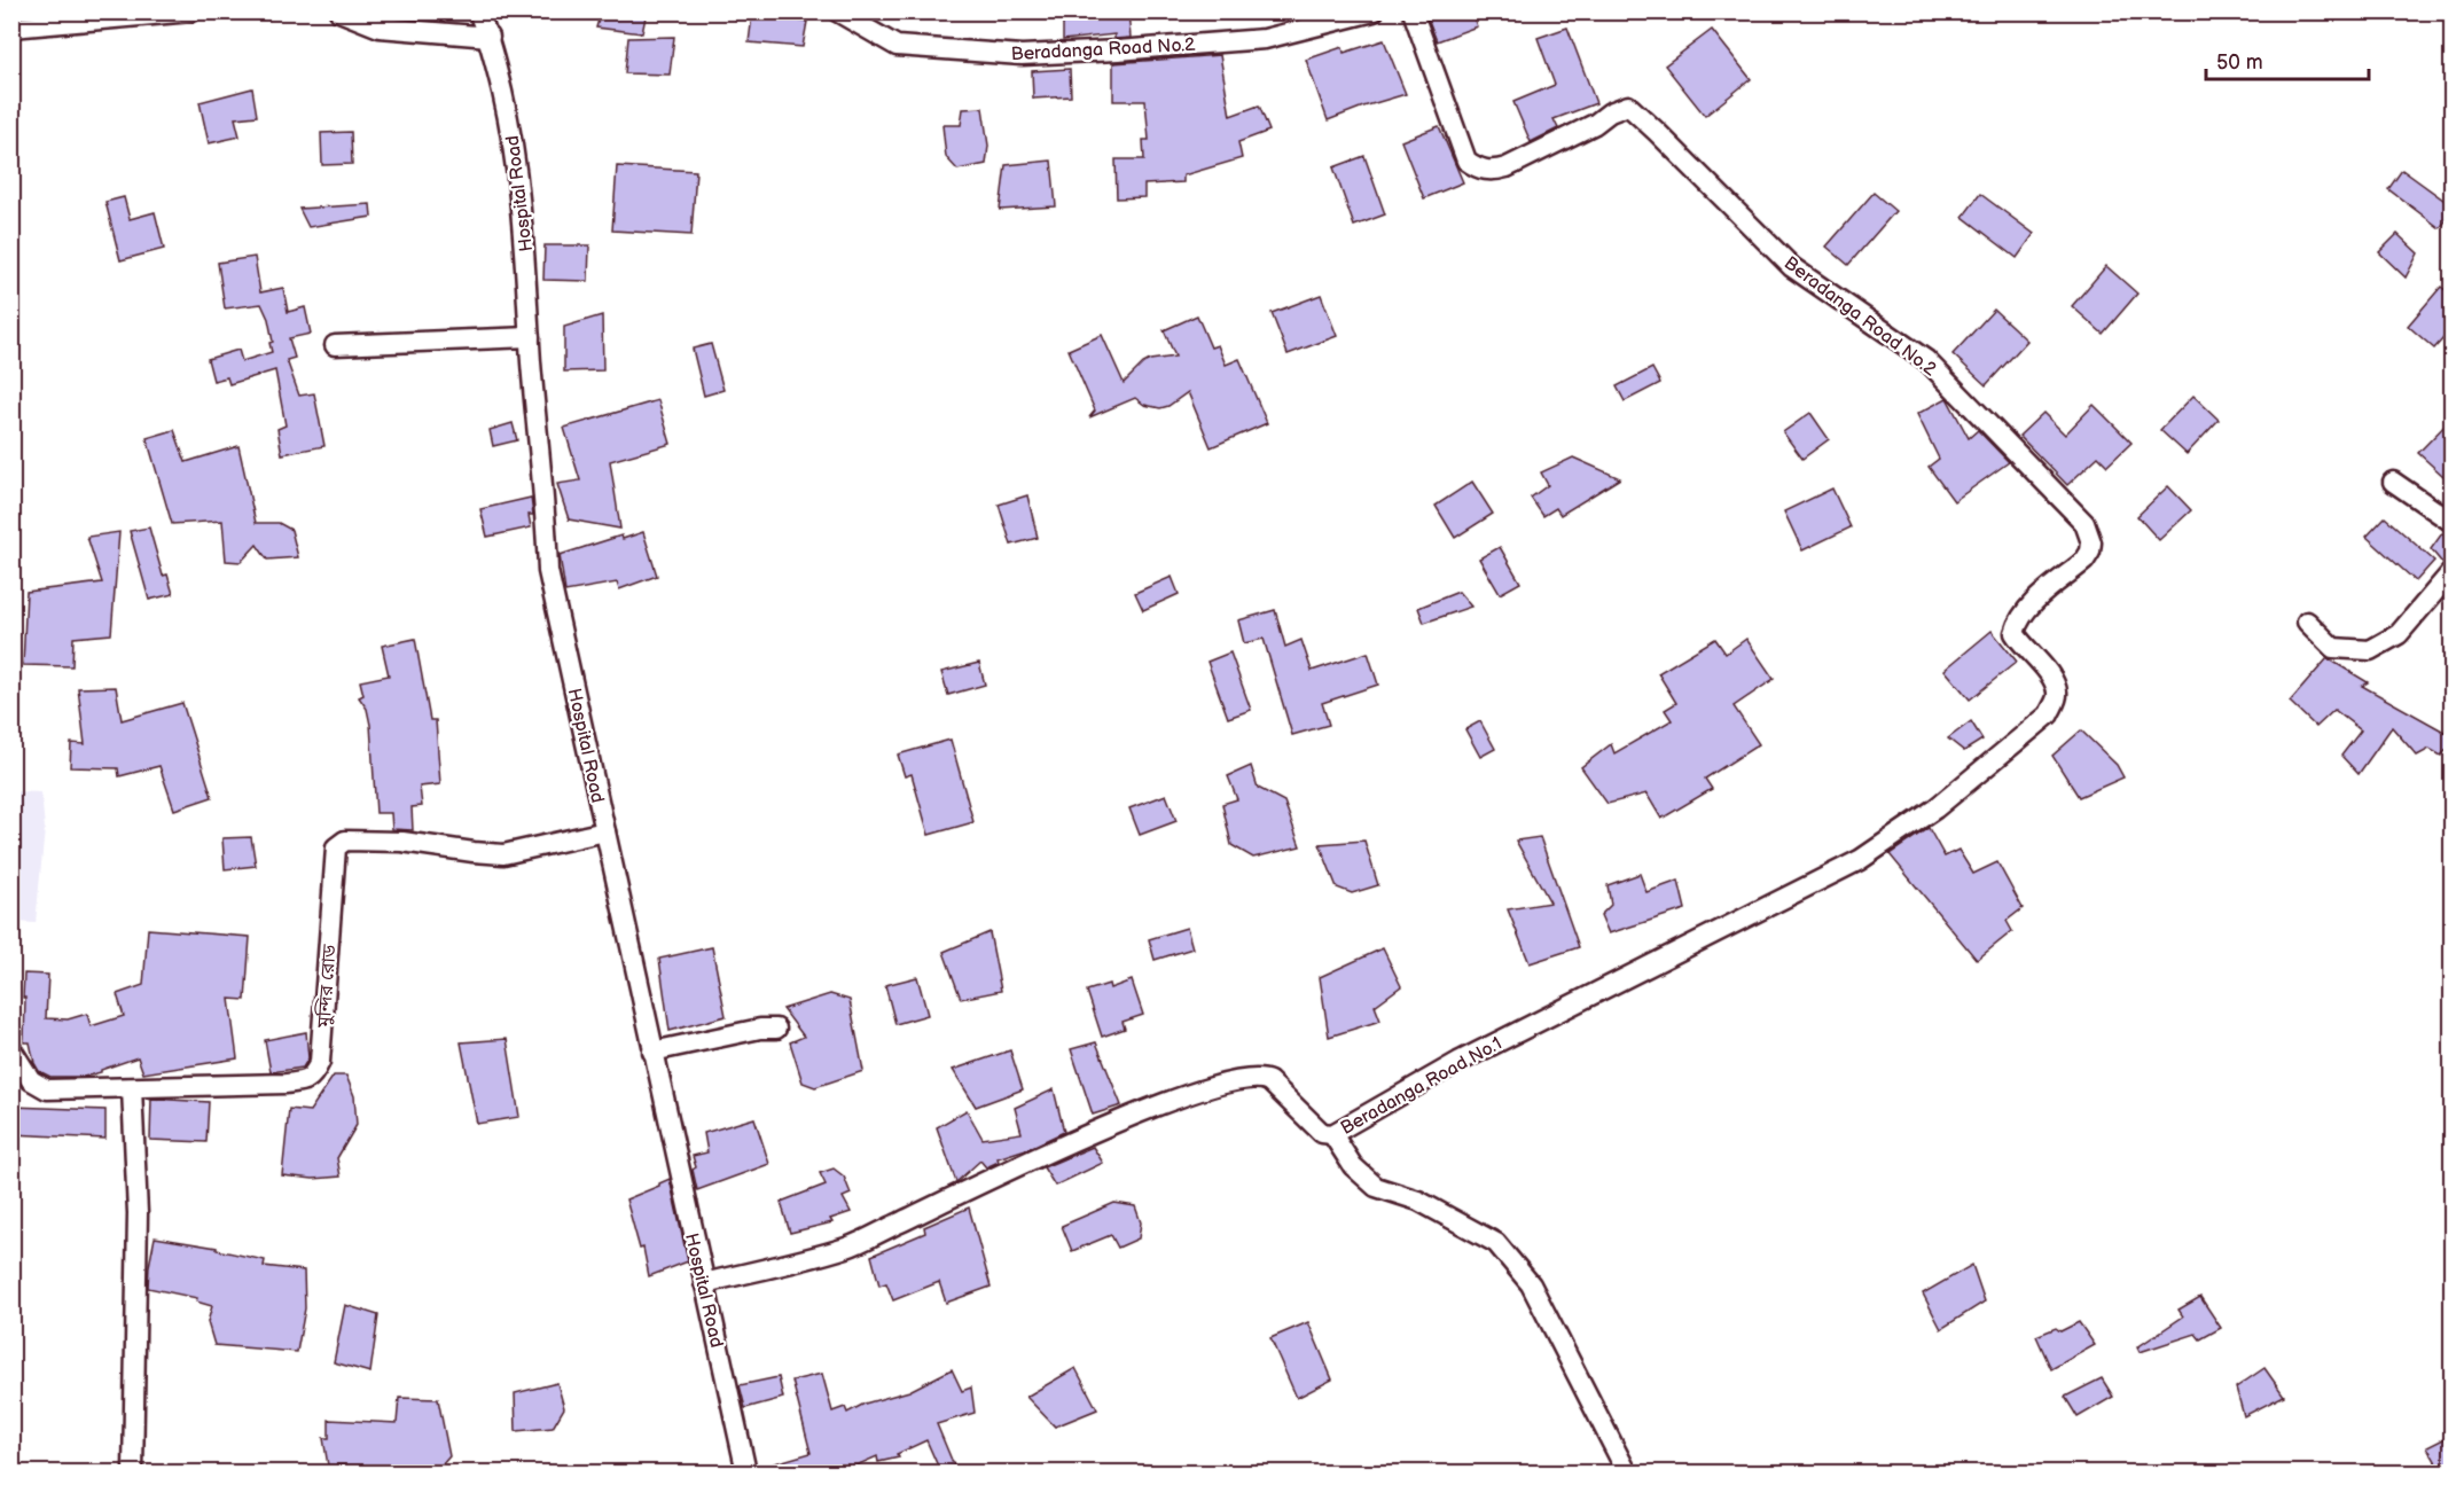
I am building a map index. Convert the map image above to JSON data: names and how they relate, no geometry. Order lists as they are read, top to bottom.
{
  "streets": {
    "street": [
      "Beradanga Road No.2",
      "Hospital Road",
      "মুন্দির রোড",
      "Beradanga Road No.1"
    ]
  },
  "crossings": [
    ["Beradanga Road No.2", "Beradanga Road No.1"],
    ["Hospital Road", "মুন্দির রোড"],
    ["Hospital Road", "Beradanga Road No.1"]
  ],
  "scale_bar": "50 m"
}
